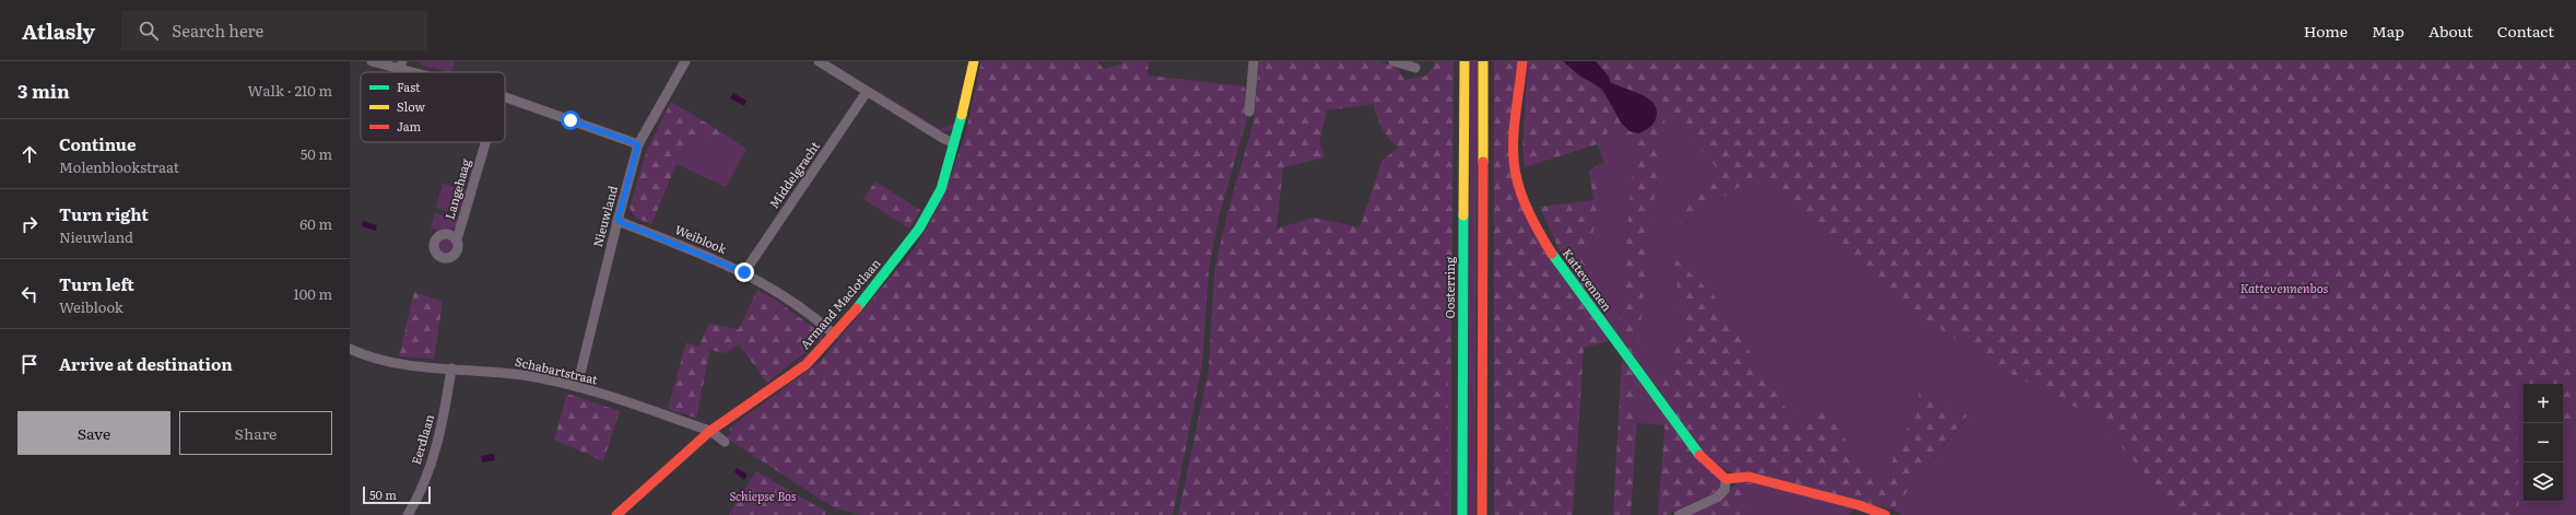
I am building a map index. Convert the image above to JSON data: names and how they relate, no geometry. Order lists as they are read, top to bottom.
{
  "streets": {
    "main road": ["Kattevennen", "Oosterring", "Armand Maclotlaan"],
    "street": [
      "Middelgracht",
      "Langehaag",
      "Nieuwland",
      "Weiblook",
      "Schabartstraat",
      "Eerdlaan"
    ]
  },
  "crossings": [
    ["Middelgracht", "Weiblook"],
    ["Nieuwland", "Weiblook"],
    ["Nieuwland", "Schabartstraat"],
    ["Weiblook", "Armand Maclotlaan"],
    ["Armand Maclotlaan", "Schabartstraat"],
    ["Schabartstraat", "Eerdlaan"]
  ],
  "parks": ["Kattevennenbos", "Schiepse Bos"],
  "legend": ["Fast", "Slow", "Jam"],
  "scale_bar": "50 m",
  "page": {
    "header": "Atlasly",
    "search": "Search here",
    "nav": [
      "Home",
      "Map",
      "About",
      "Contact"
    ],
    "heading": ["3 min", "Walk · 210 m"],
    "list": [
      ["Continue", "Molenblookstraat", "50 m"],
      ["Turn right", "Nieuwland", "60 m"],
      ["Turn left", "Weiblook", "100 m"],
      "Arrive at destination"
    ],
    "map_buttons": ["+", "−"],
    "buttons": ["Save", "Share"],
    "scale": "50 m"
  }
}
